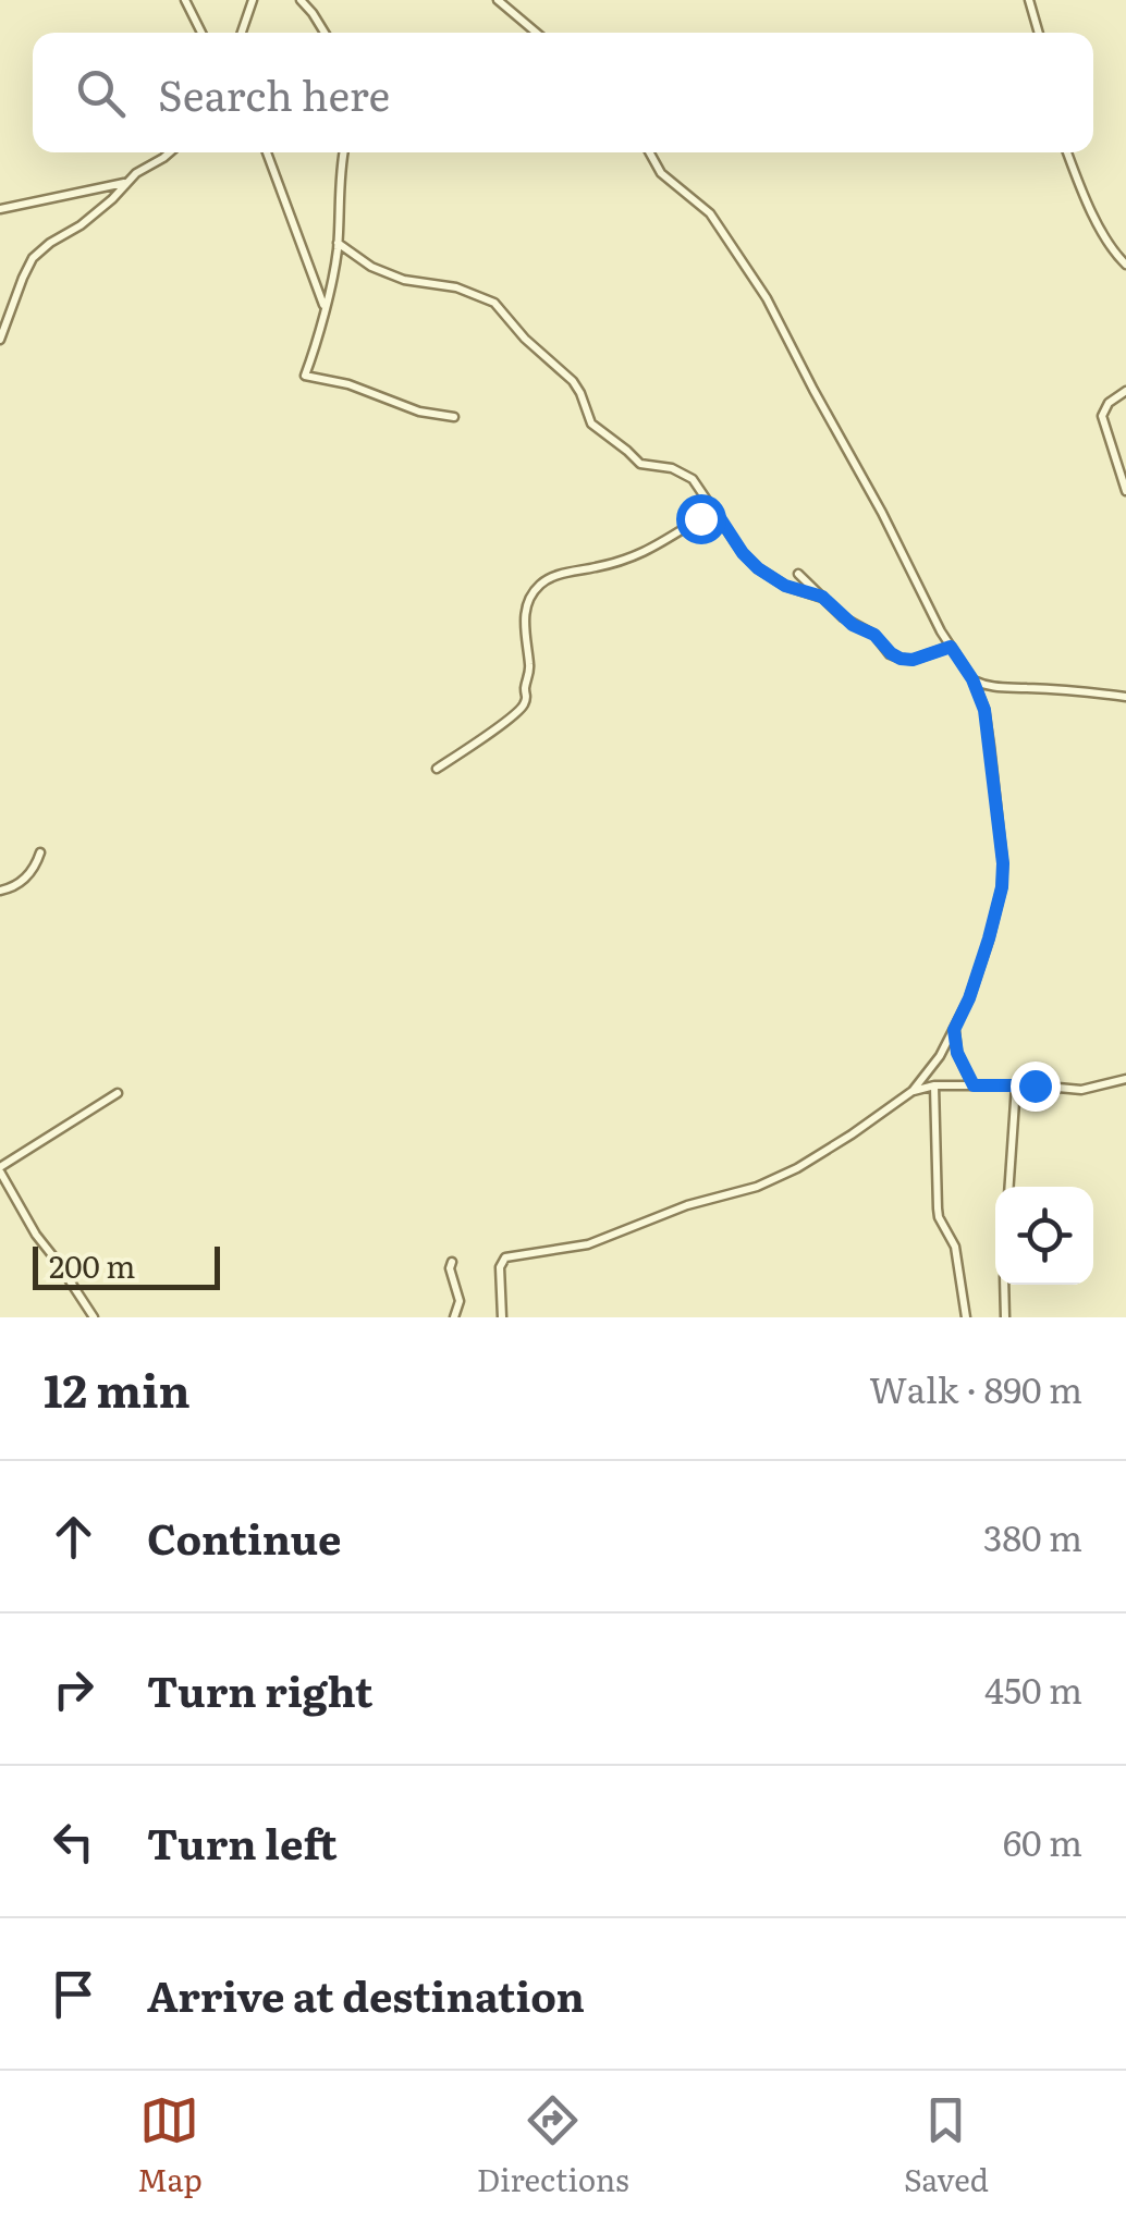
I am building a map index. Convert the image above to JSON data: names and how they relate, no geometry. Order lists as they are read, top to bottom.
{
  "scale_bar": "200 m",
  "page": {
    "search": "Search here",
    "scale": "200 m",
    "heading": ["12 min", "Walk · 890 m"],
    "list": [
      ["Continue", "380 m"],
      ["Turn right", "450 m"],
      ["Turn left", "60 m"],
      "Arrive at destination"
    ],
    "nav": ["Map", "Directions", "Saved"]
  }
}
